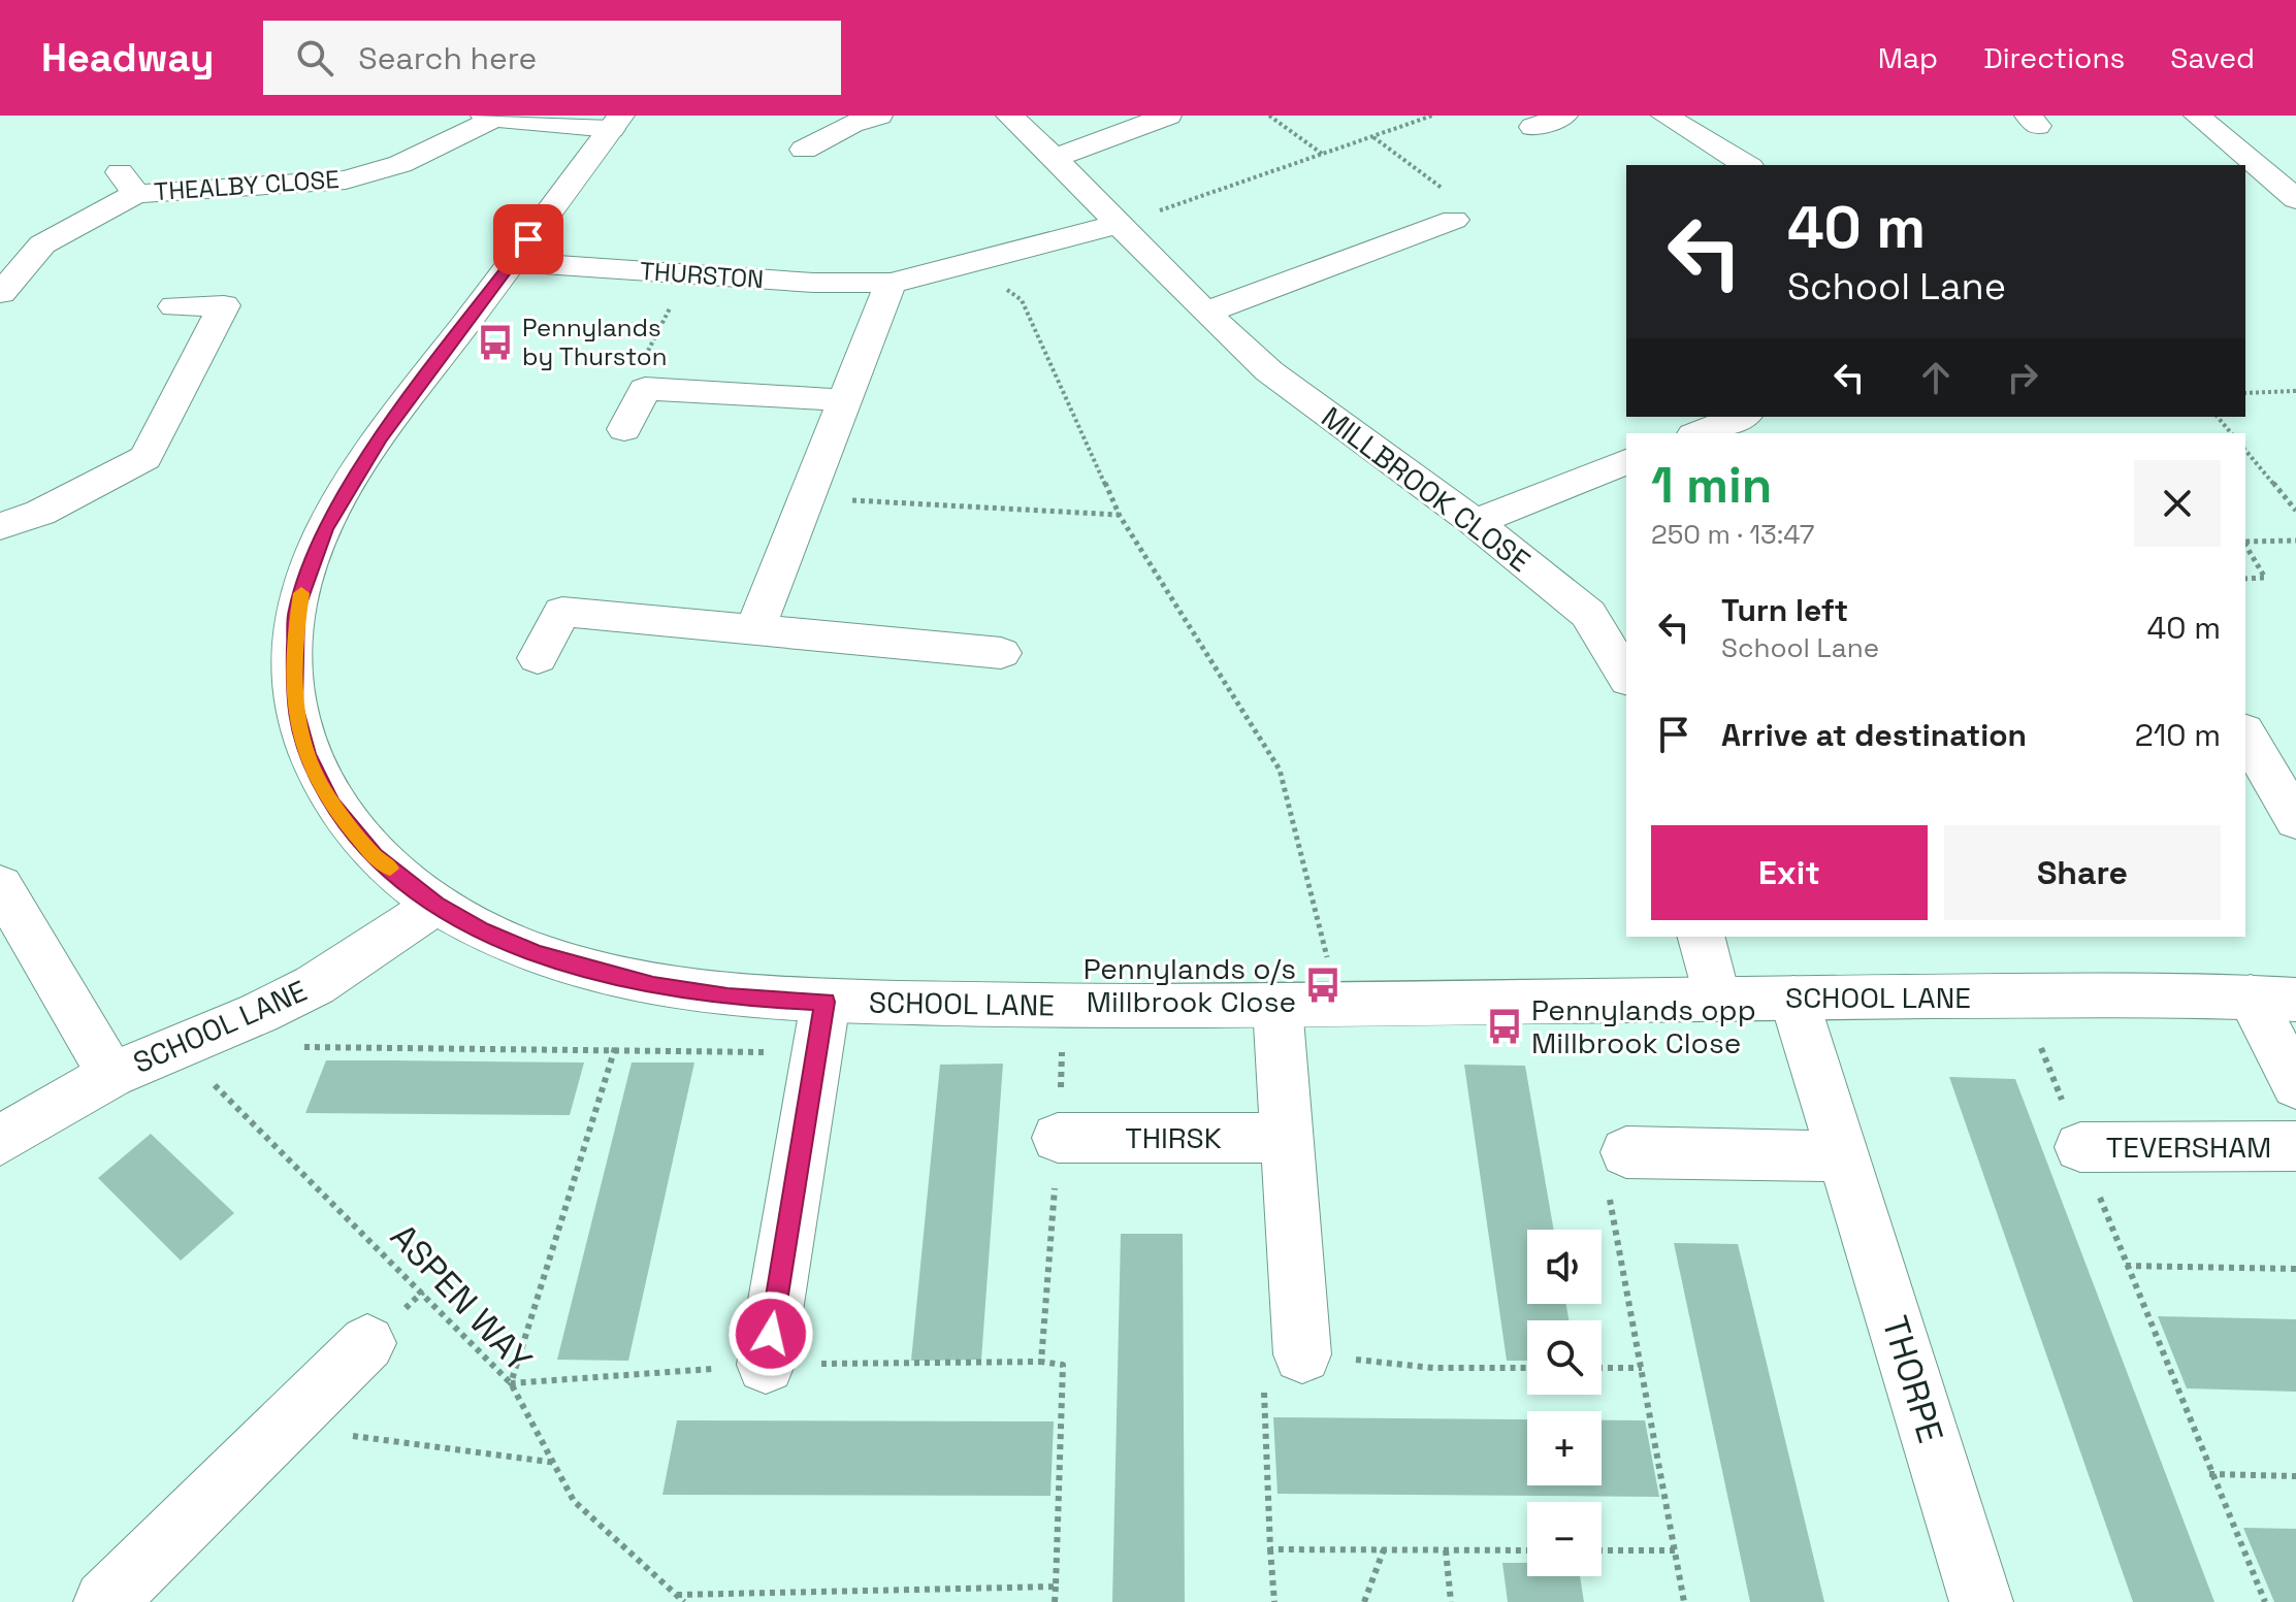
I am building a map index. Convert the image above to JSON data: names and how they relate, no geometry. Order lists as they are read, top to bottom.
{
  "streets": {
    "street": [
      "THEALBY CLOSE",
      "THURSTON",
      "MILLBROOK CLOSE",
      "SCHOOL LANE",
      "THIRSK",
      "TEVERSHAM",
      "THORPE"
    ],
    "path": ["ASPEN WAY"]
  },
  "crossings": [
    ["THURSTON", "MILLBROOK CLOSE"],
    ["THURSTON", "SCHOOL LANE"],
    ["SCHOOL LANE", "ASPEN WAY"],
    ["SCHOOL LANE", "THORPE"]
  ],
  "places": {
    "bus stop": ["Pennylands by Thurston", "Pennylands o/s Millbrook Close", "Pennylands opp Millbrook Close"]
  },
  "page": {
    "header": "Headway",
    "search": "Search here",
    "nav": ["Map", "Directions", "Saved"],
    "turn": ["40 m", "School Lane"],
    "heading": ["1 min", "250 m · 13:47"],
    "list": [
      {
        "name": "Turn left",
        "note": "School Lane",
        "value": "40 m"
      },
      {
        "name": "Arrive at destination",
        "value": "210 m"
      }
    ],
    "buttons": ["Exit", "Share"],
    "map_buttons": ["+", "−"]
  }
}
